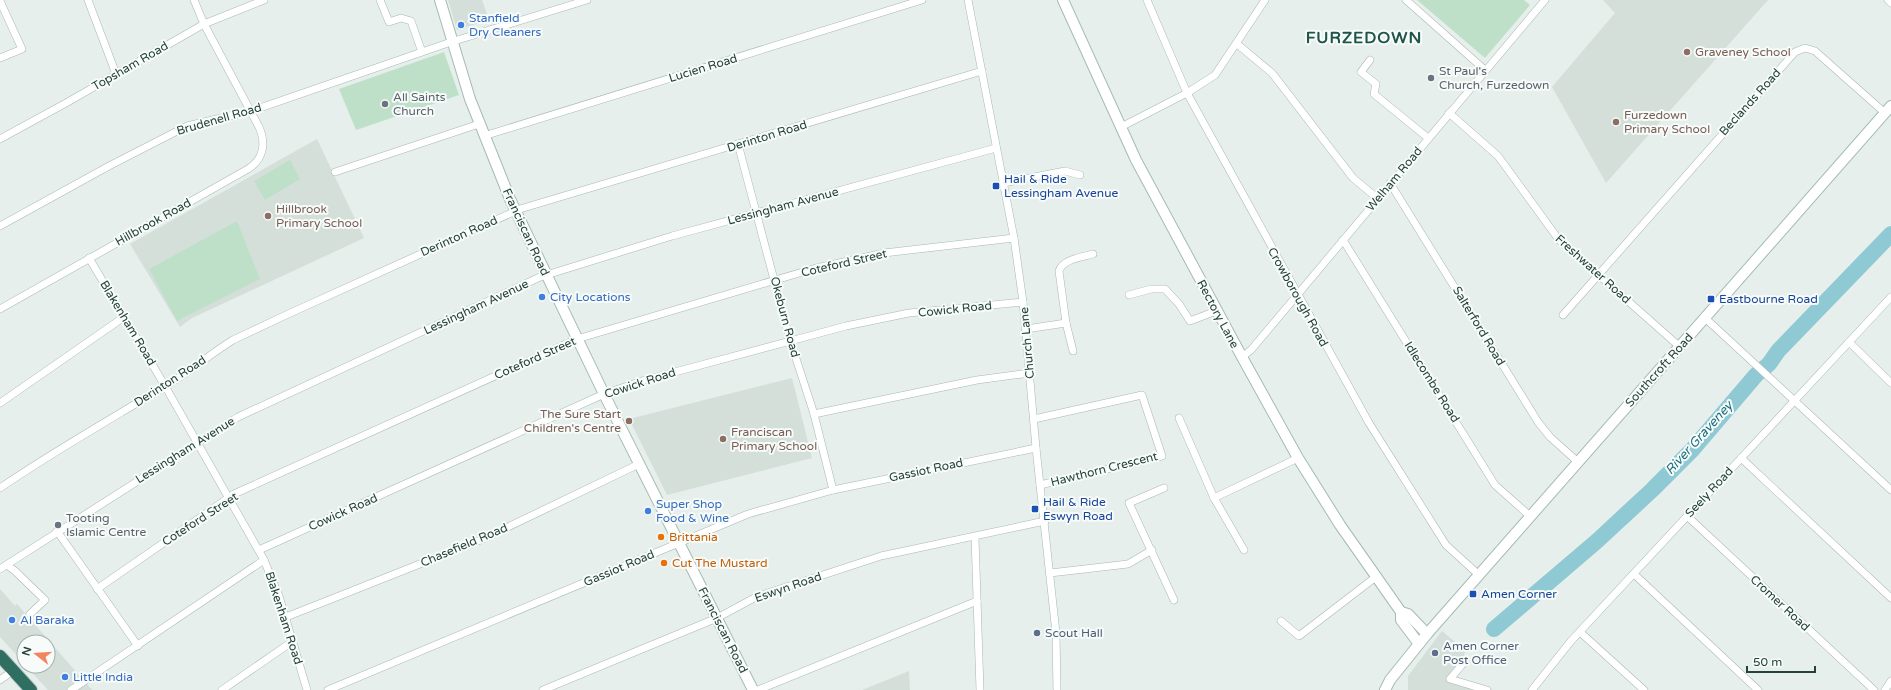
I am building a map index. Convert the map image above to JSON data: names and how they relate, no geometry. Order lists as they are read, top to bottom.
{
  "streets": {
    "street": [
      "Topsham Road",
      "Lucien Road",
      "Beclands Road",
      "Brudenell Road",
      "Derinton Road",
      "Welham Road",
      "Lessingham Avenue",
      "Hillbrook Road",
      "Franciscan Road",
      "Coteford Street",
      "Freshwater Road",
      "Crowborough Road",
      "Cowick Road",
      "Rectory Lane",
      "Okeburn Road",
      "Blakenham Road",
      "Salterford Road",
      "Church Lane",
      "Southcroft Road",
      "Idlecombe Road",
      "Hawthorn Crescent",
      "Gassiot Road",
      "Seely Road",
      "Chasefield Road",
      "Eswyn Road",
      "Cromer Road"
    ]
  },
  "crossings": [
    ["Topsham Road", "Hillbrook Road"],
    ["Lucien Road", "Franciscan Road"],
    ["Beclands Road", "Freshwater Road"],
    ["Beclands Road", "Southcroft Road"],
    ["Brudenell Road", "Hillbrook Road"],
    ["Brudenell Road", "Franciscan Road"],
    ["Derinton Road", "Franciscan Road"],
    ["Derinton Road", "Okeburn Road"],
    ["Derinton Road", "Blakenham Road"],
    ["Derinton Road", "Church Lane"],
    ["Welham Road", "Freshwater Road"],
    ["Welham Road", "Crowborough Road"],
    ["Welham Road", "Rectory Lane"],
    ["Welham Road", "Salterford Road"],
    ["Welham Road", "Idlecombe Road"],
    ["Lessingham Avenue", "Franciscan Road"],
    ["Lessingham Avenue", "Okeburn Road"],
    ["Lessingham Avenue", "Blakenham Road"],
    ["Lessingham Avenue", "Church Lane"],
    ["Hillbrook Road", "Blakenham Road"],
    ["Franciscan Road", "Coteford Street"],
    ["Franciscan Road", "Cowick Road"],
    ["Franciscan Road", "Gassiot Road"],
    ["Franciscan Road", "Chasefield Road"],
    ["Franciscan Road", "Eswyn Road"],
    ["Coteford Street", "Okeburn Road"],
    ["Coteford Street", "Blakenham Road"],
    ["Coteford Street", "Church Lane"],
    ["Freshwater Road", "Southcroft Road"],
    ["Crowborough Road", "Southcroft Road"],
    ["Cowick Road", "Okeburn Road"],
    ["Cowick Road", "Blakenham Road"],
    ["Cowick Road", "Church Lane"],
    ["Rectory Lane", "Southcroft Road"],
    ["Okeburn Road", "Gassiot Road"],
    ["Blakenham Road", "Chasefield Road"],
    ["Salterford Road", "Southcroft Road"],
    ["Church Lane", "Hawthorn Crescent"],
    ["Church Lane", "Gassiot Road"],
    ["Church Lane", "Eswyn Road"],
    ["Southcroft Road", "Idlecombe Road"],
    ["Seely Road", "Cromer Road"]
  ],
  "districts": ["FURZEDOWN"],
  "water": ["River Graveney"],
  "places": {
    "other": [
      "Stanfield Dry Cleaners",
      "Graveney School",
      "St Paul's Church, Furzedown",
      "All Saints Church",
      "Furzedown Primary School",
      "Hillbrook Primary School",
      "City Locations",
      "The Sure Start Children's Centre",
      "Franciscan Primary School",
      "Super Shop Food & Wine",
      "Tooting Islamic Centre",
      "Brittania",
      "Cut The Mustard",
      "Al Baraka",
      "Scout Hall",
      "Amen Corner Post Office",
      "Little India"
    ],
    "transit": [
      "Hail & Ride Lessingham Avenue",
      "Eastbourne Road",
      "Hail & Ride Eswyn Road",
      "Amen Corner"
    ]
  },
  "scale_bar": "50 m",
  "north": "left"
}
